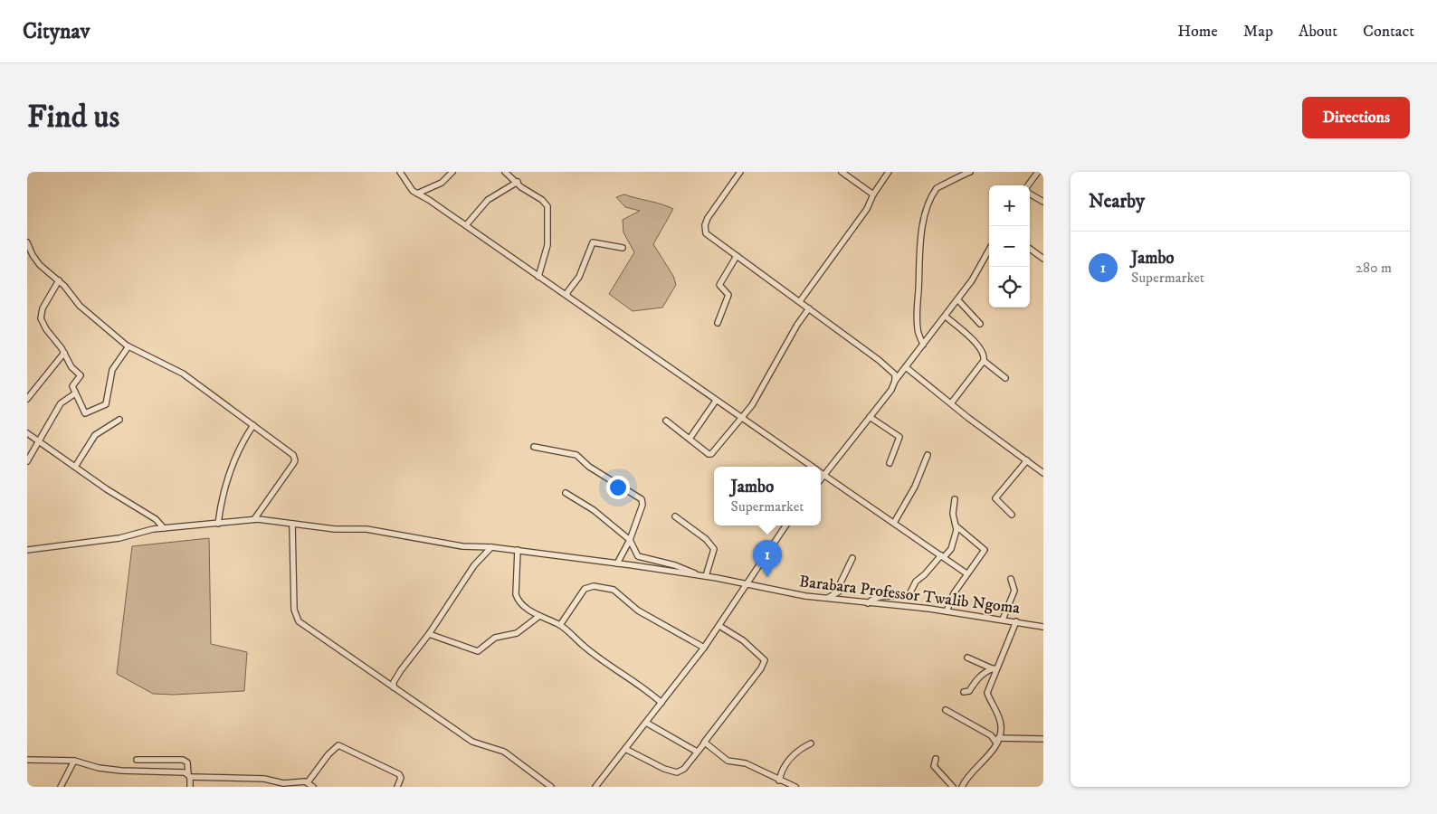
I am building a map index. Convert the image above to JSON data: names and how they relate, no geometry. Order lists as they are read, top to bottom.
{
  "streets": {
    "street": ["Barabara Professor Twalib Ngoma"]
  },
  "page": {
    "header": "Citynav",
    "nav": [
      "Home",
      "Map",
      "About",
      "Contact"
    ],
    "buttons": "Directions",
    "title": "Find us",
    "heading": "Nearby",
    "map_buttons": ["+", "−"],
    "list": [
      {
        "mark": "1",
        "name": "Jambo",
        "note": "Supermarket",
        "value": "280 m"
      }
    ],
    "popup": ["Jambo", "Supermarket"],
    "pins": "1"
  }
}
